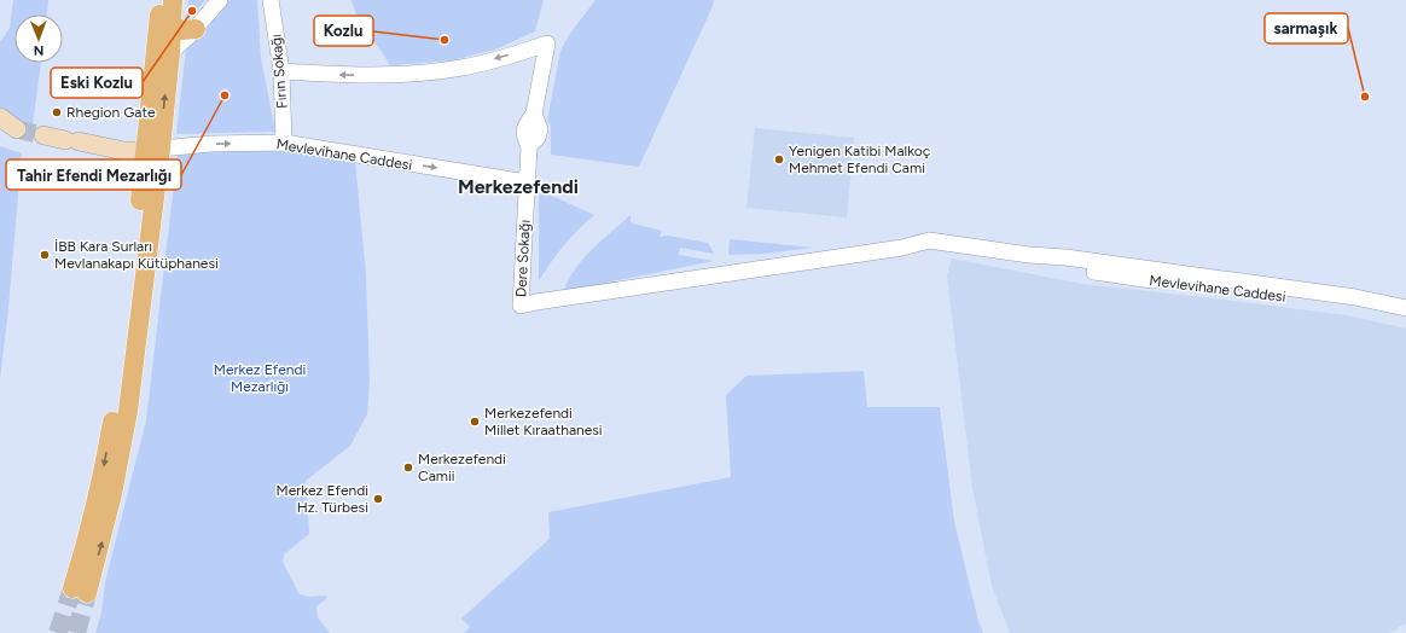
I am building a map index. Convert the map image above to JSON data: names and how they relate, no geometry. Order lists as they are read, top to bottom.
{
  "streets": {
    "street": ["Fırın Sokağı", "Mevlevihane Caddesi", "Dere Sokağı"]
  },
  "crossings": [
    ["Fırın Sokağı", "Mevlevihane Caddesi"],
    ["Fırın Sokağı", "Dere Sokağı"],
    ["Mevlevihane Caddesi", "Dere Sokağı"]
  ],
  "one_way": ["Mevlevihane Caddesi"],
  "districts": ["Merkezefendi"],
  "parks": ["Merkez Efendi Mezarlığı"],
  "places": [
    "Eski Kozlu",
    "Kozlu",
    "Tahir Efendi Mezarlığı",
    "sarmaşık",
    "Rhegion Gate",
    "Yenigen Katibi Malkoç Mehmet Efendi Cami",
    "İBB Kara Surları Mevlanakapı Kütüphanesi",
    "Merkezefendi Millet Kıraathanesi",
    "Merkezefendi Camii",
    "Merkez Efendi Hz. Türbesi"
  ],
  "north": "bottom"
}
